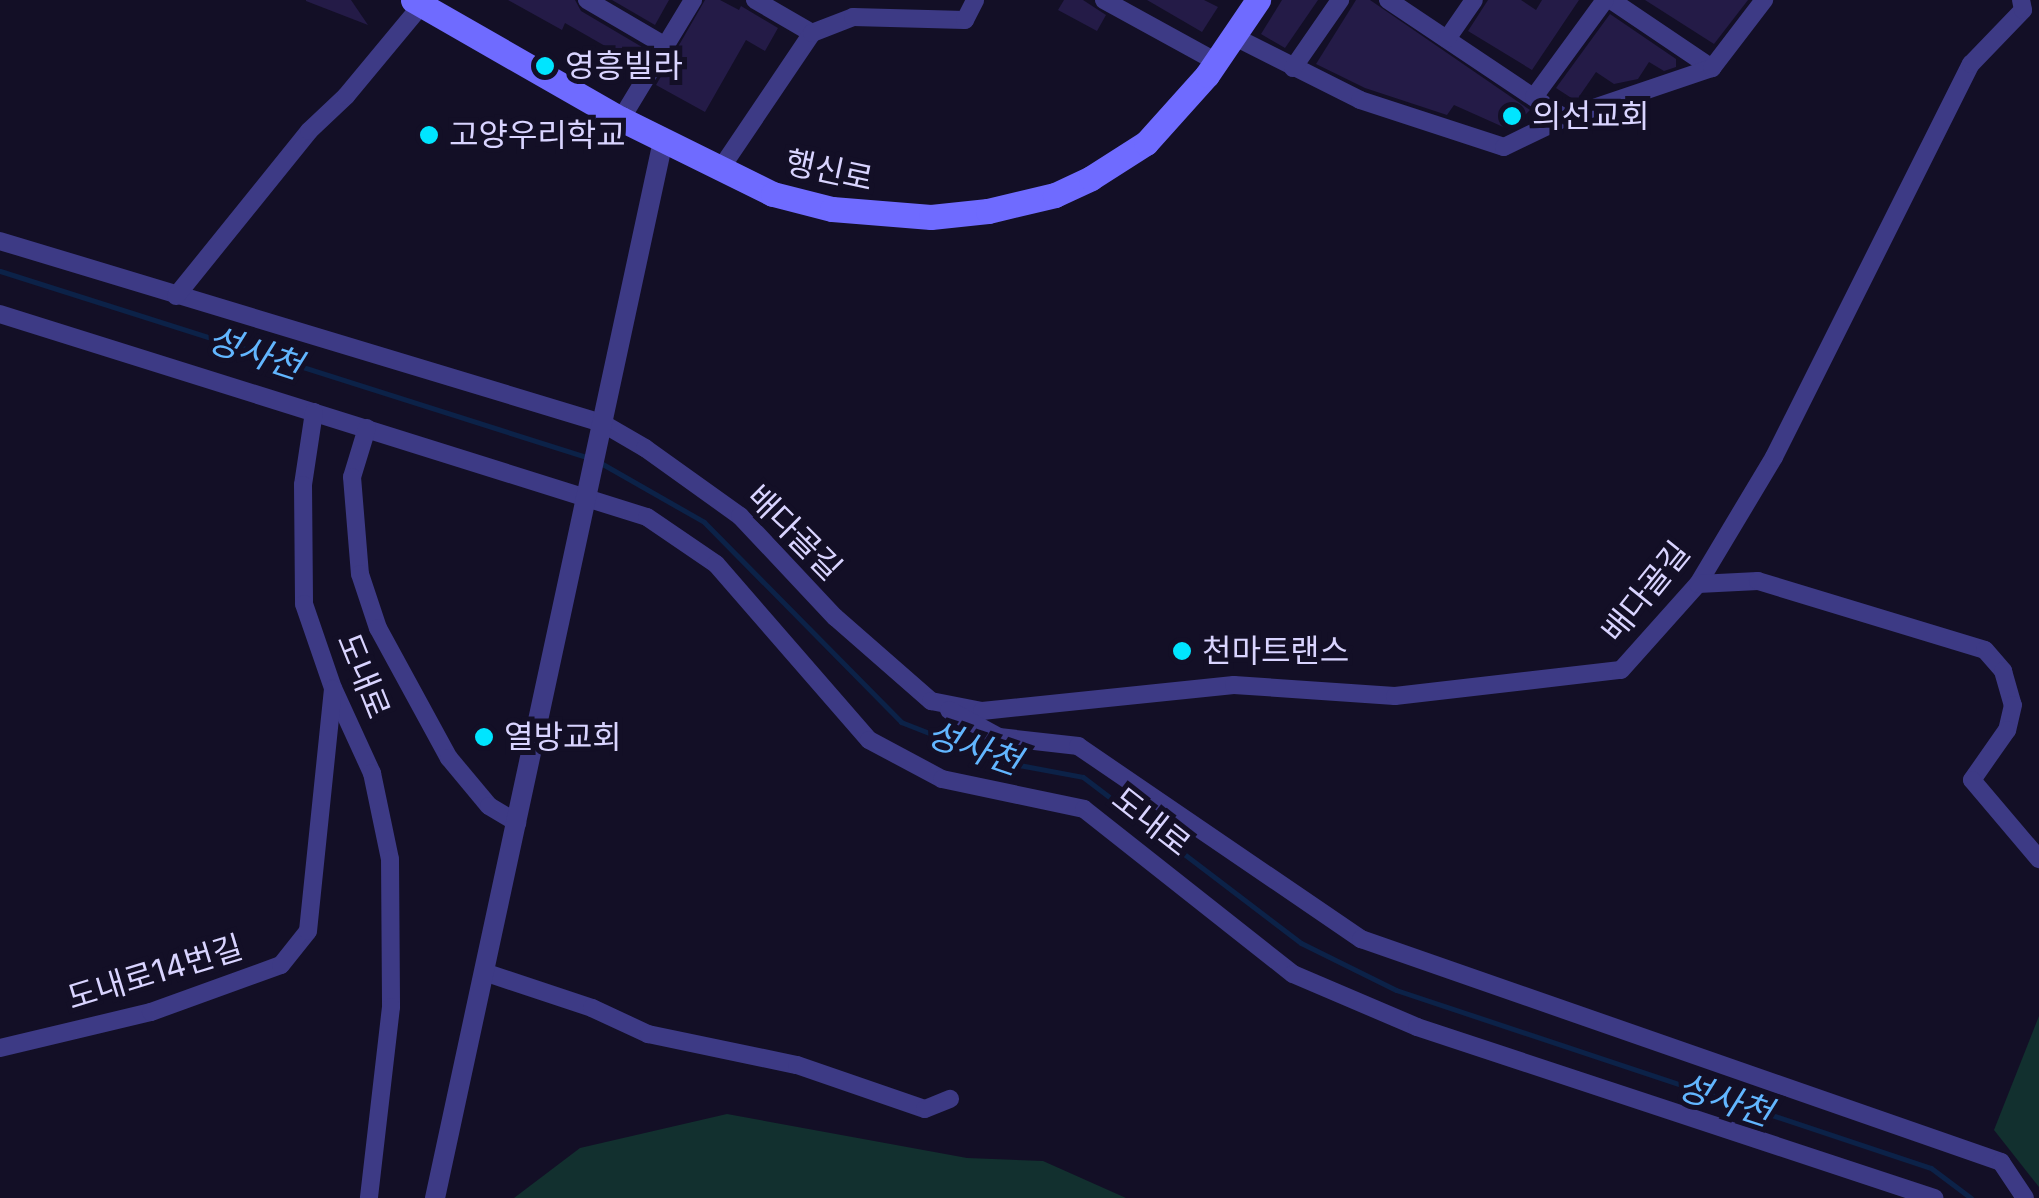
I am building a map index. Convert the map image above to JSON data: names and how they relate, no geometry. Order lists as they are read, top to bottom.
{
  "streets": {
    "main road": ["행신로"],
    "street": ["배다골길", "도내로", "도내로14번길"]
  },
  "crossings": [
    ["행신로", "배다골길"],
    ["도내로", "도내로14번길"]
  ],
  "water": ["성사천"],
  "places": [
    "영흥빌라",
    "의선교회",
    "고양우리학교",
    "천마트랜스",
    "열방교회"
  ]
}
